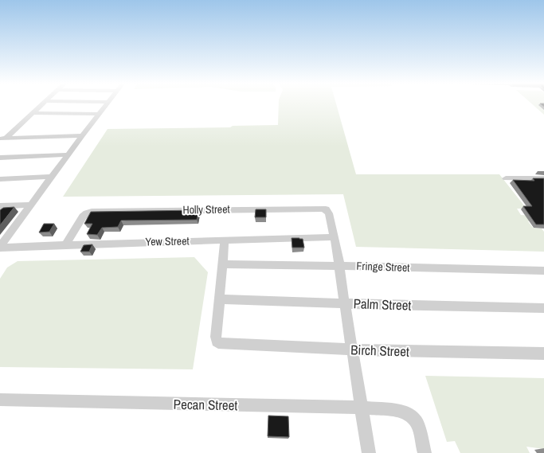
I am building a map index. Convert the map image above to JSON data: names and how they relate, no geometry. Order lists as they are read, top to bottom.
{
  "streets": {
    "street": [
      "Holly Street",
      "Yew Street",
      "Fringe Street",
      "Palm Street",
      "Birch Street",
      "Pecan Street"
    ]
  },
  "crossings": [
    ["Holly Street", "Yew Street"],
    ["Palm Street", "Birch Street"]
  ]
}
